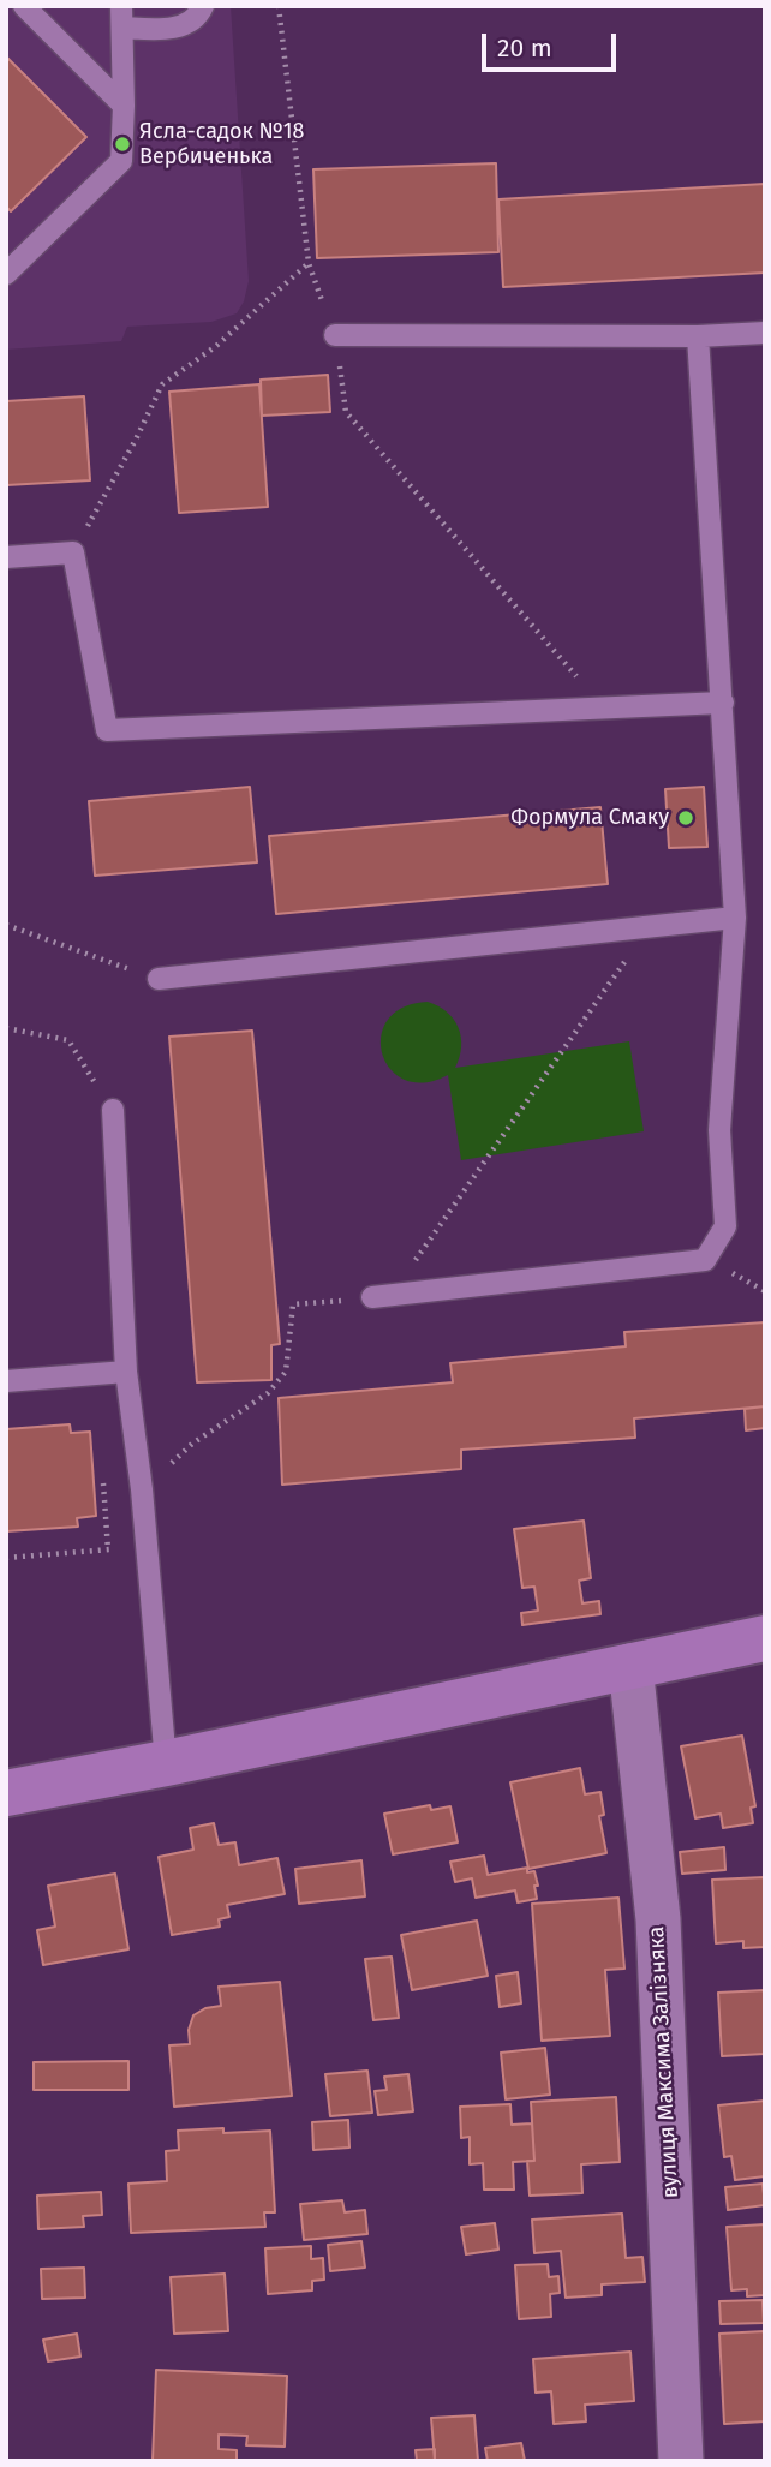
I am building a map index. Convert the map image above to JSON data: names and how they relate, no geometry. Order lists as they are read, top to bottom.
{
  "streets": {
    "street": ["вулиця Максима Залізняка"]
  },
  "places": ["Ясла-садок №18 Вербиченька", "Формула Смаку"],
  "scale_bar": "20 m"
}
